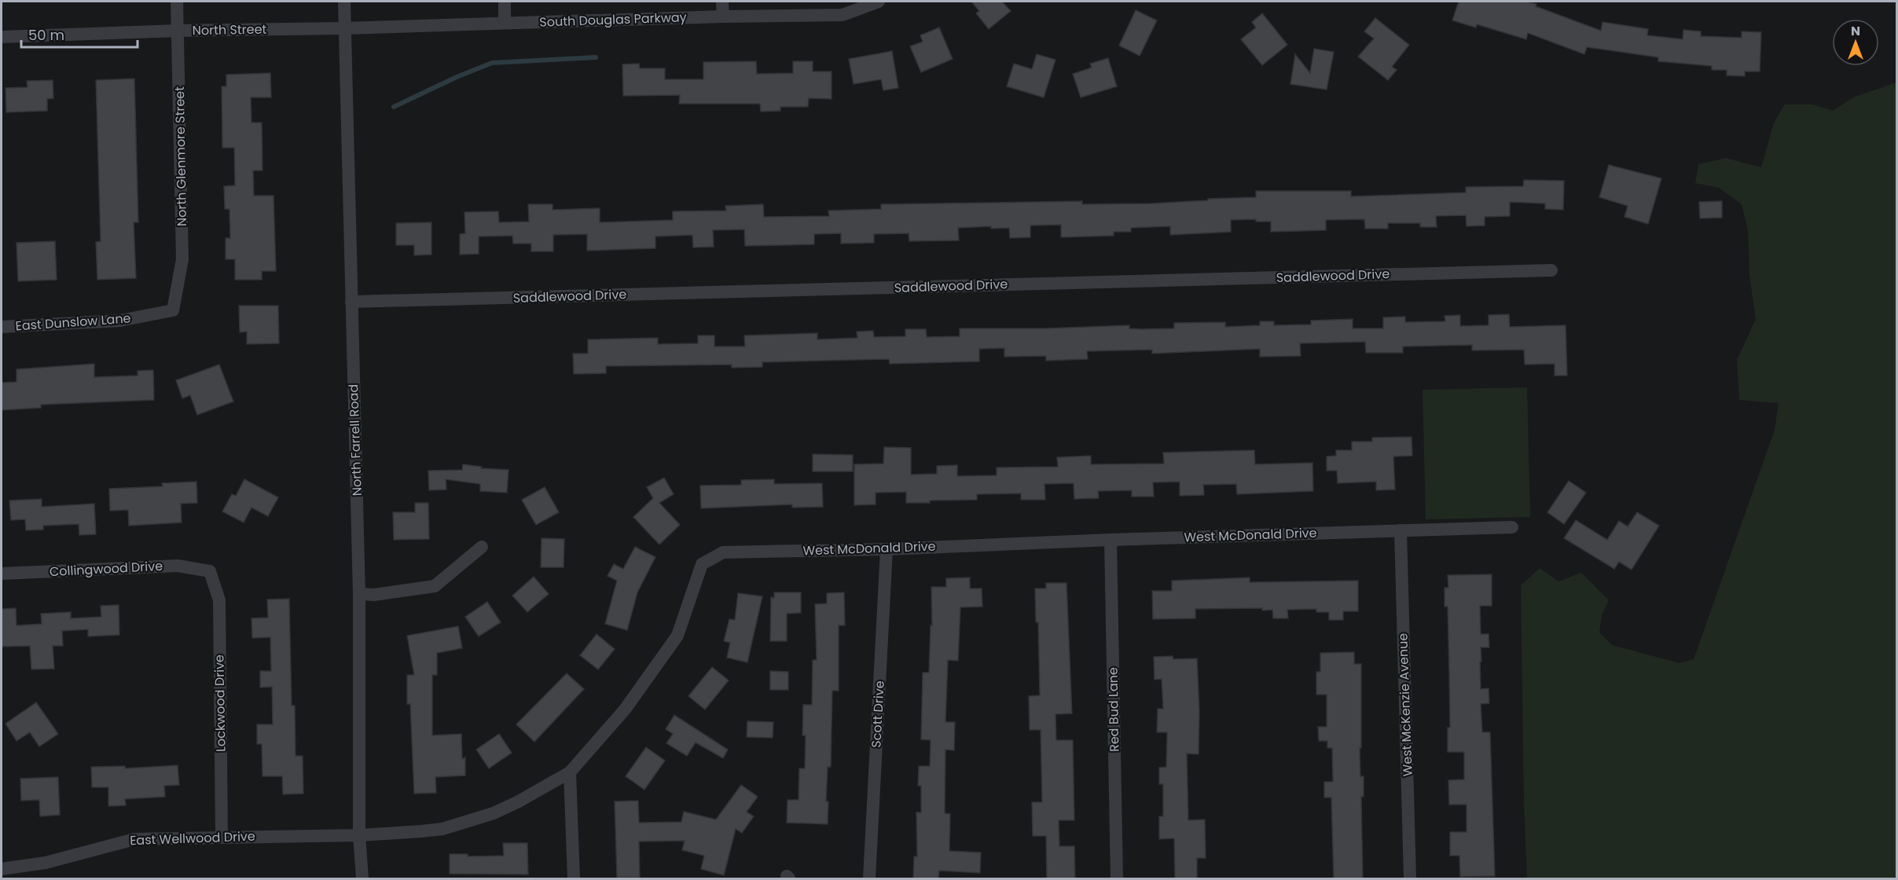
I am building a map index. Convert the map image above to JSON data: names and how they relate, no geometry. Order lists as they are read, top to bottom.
{
  "streets": {
    "street": [
      "South Douglas Parkway",
      "North Street",
      "North Glenmore Street",
      "Saddlewood Drive",
      "East Dunslow Lane",
      "North Farrell Road",
      "West McDonald Drive",
      "Collingwood Drive",
      "Lockwood Drive",
      "West McKenzie Avenue",
      "Red Bud Lane",
      "Scott Drive",
      "East Wellwood Drive"
    ]
  },
  "crossings": [
    ["South Douglas Parkway", "North Street"],
    ["South Douglas Parkway", "North Farrell Road"],
    ["North Street", "North Glenmore Street"],
    ["North Street", "North Farrell Road"],
    ["North Glenmore Street", "East Dunslow Lane"],
    ["Saddlewood Drive", "North Farrell Road"],
    ["North Farrell Road", "West McDonald Drive"],
    ["North Farrell Road", "East Wellwood Drive"],
    ["West McDonald Drive", "West McKenzie Avenue"],
    ["West McDonald Drive", "Red Bud Lane"],
    ["West McDonald Drive", "Scott Drive"],
    ["West McDonald Drive", "East Wellwood Drive"],
    ["Collingwood Drive", "Lockwood Drive"],
    ["Lockwood Drive", "East Wellwood Drive"]
  ],
  "scale_bar": "50 m",
  "north": "top"
}
